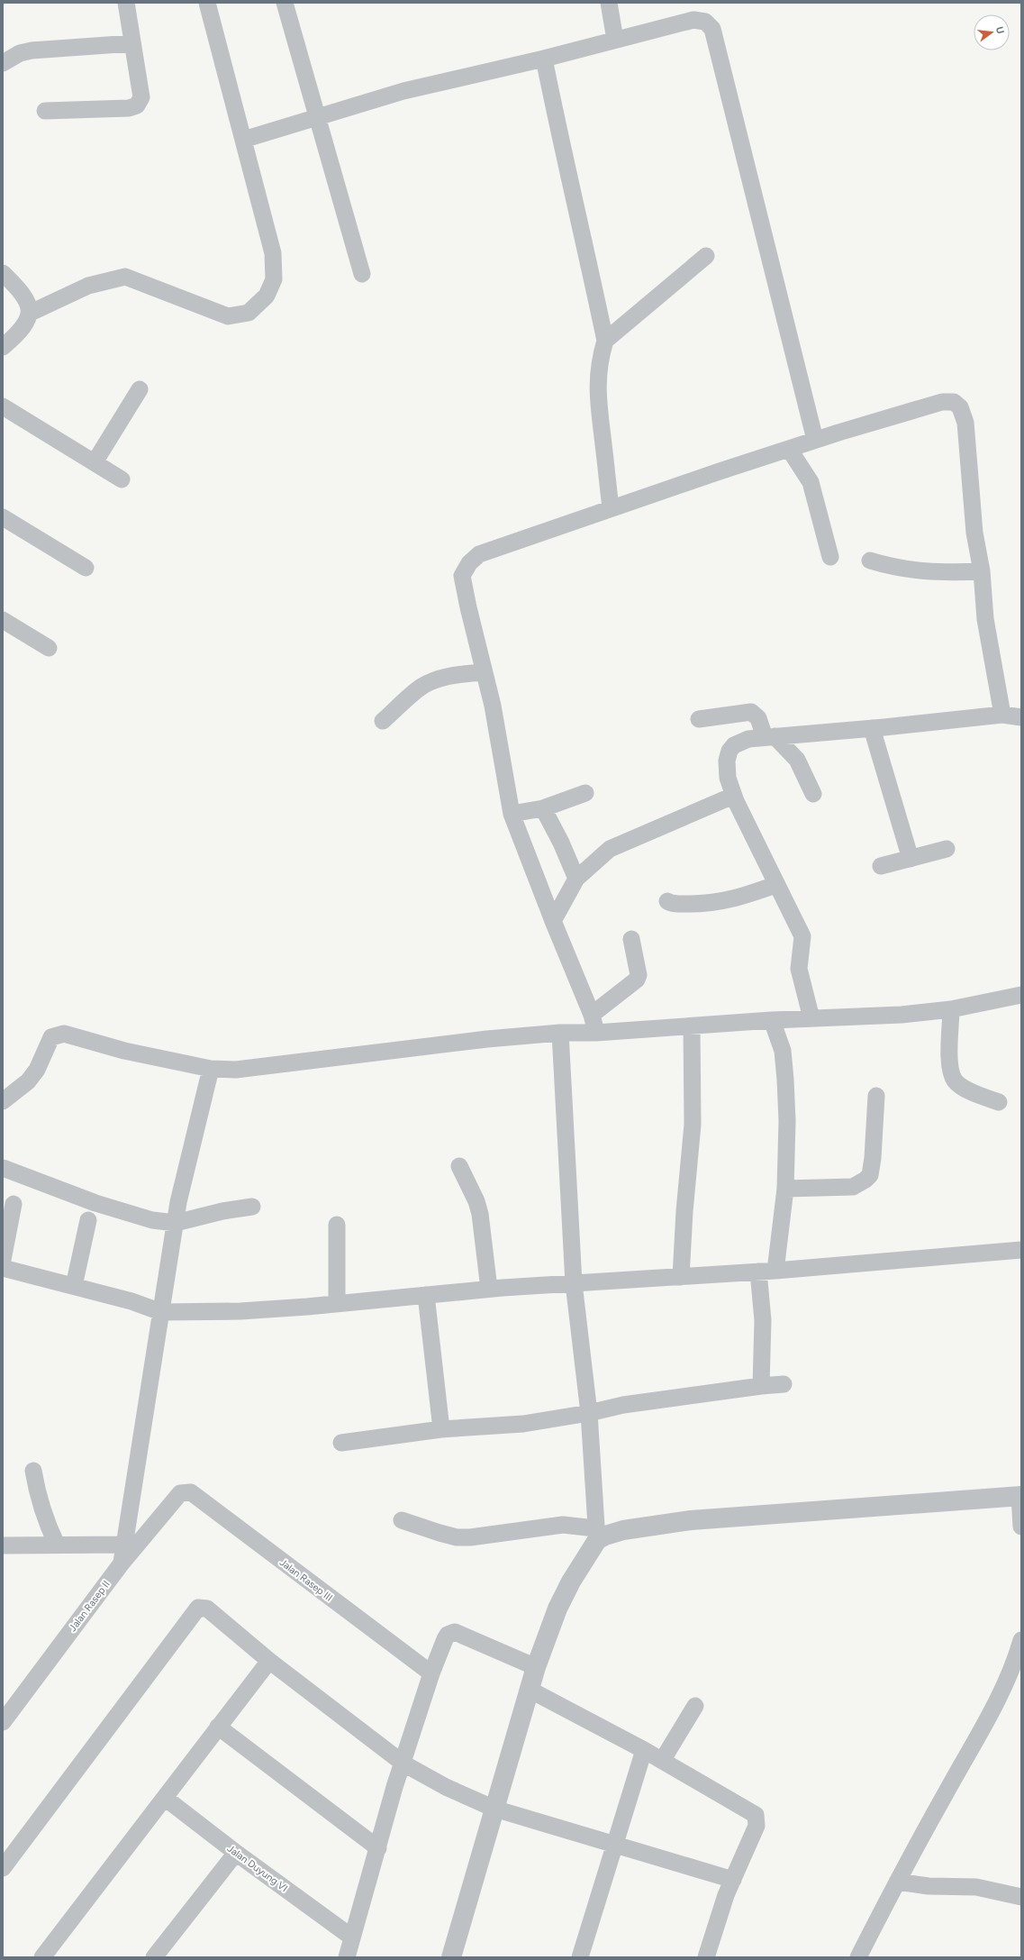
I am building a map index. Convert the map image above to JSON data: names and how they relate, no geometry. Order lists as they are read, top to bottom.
{
  "streets": {
    "street": ["Jalan Rasep III", "Jalan Rasep II", "Jalan Duyung VI"]
  },
  "crossings": [
    ["Jalan Rasep III", "Jalan Rasep II"]
  ],
  "north": "right"
}
